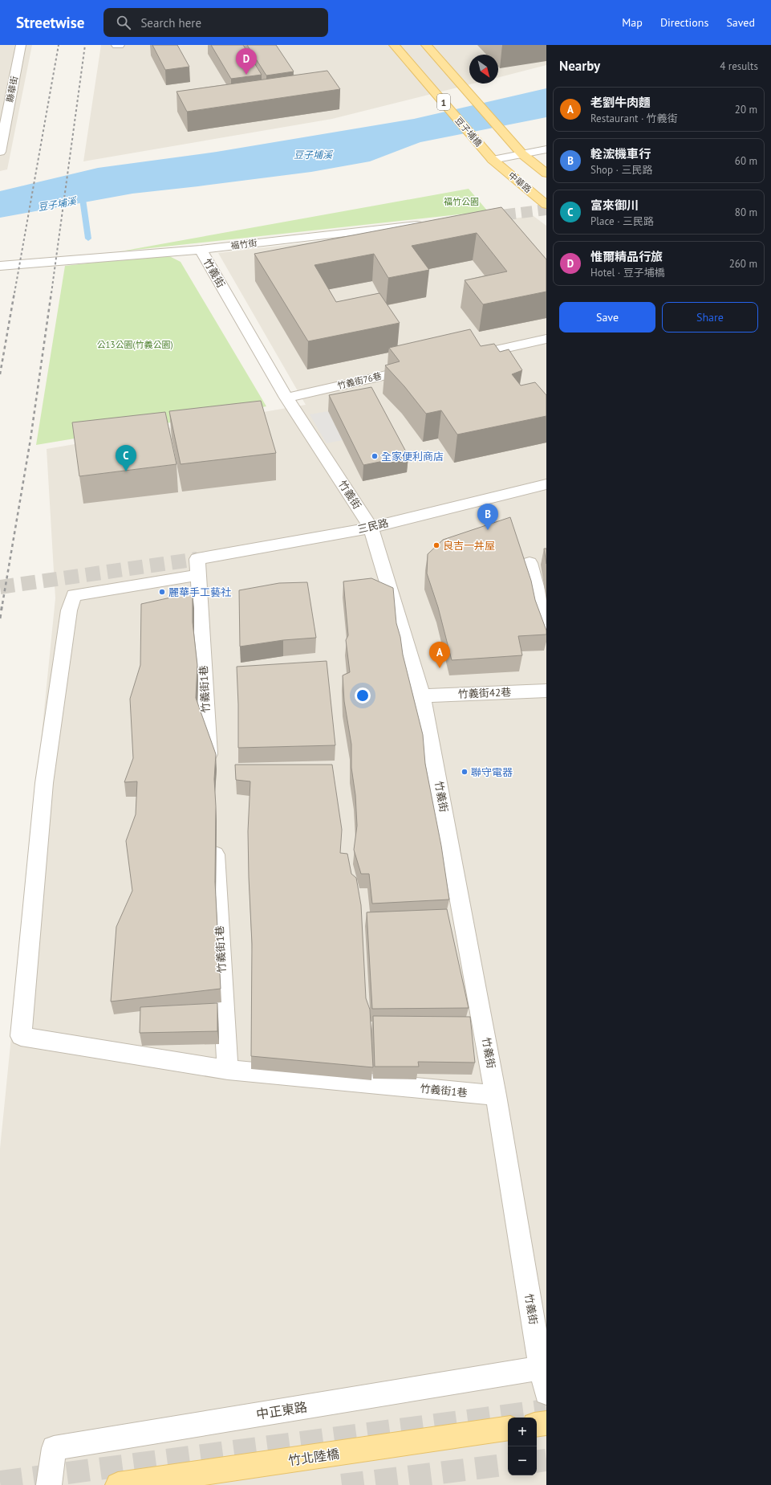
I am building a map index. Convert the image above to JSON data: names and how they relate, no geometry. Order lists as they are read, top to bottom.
{
  "streets": {
    "main road": [
      "1",
      "豆子埔橋",
      "中華路",
      "竹北陸橋"
    ],
    "street": [
      "縣華街",
      "福竹街",
      "竹義街",
      "竹義街76巷",
      "三民路",
      "竹義街1巷",
      "竹義街42巷",
      "中正東路"
    ]
  },
  "crossings": [
    ["豆子埔橋", "中華路"],
    ["福竹街", "竹義街"],
    ["竹義街", "竹義街76巷"],
    ["竹義街", "三民路"],
    ["竹義街", "竹義街1巷"],
    ["竹義街", "竹義街42巷"],
    ["竹義街", "中正東路"],
    ["三民路", "竹義街1巷"]
  ],
  "water": ["豆子埔溪"],
  "parks": ["福竹公園", "公13公園(竹義公園)"],
  "places": [
    "全家便利商店",
    "良吉一丼屋",
    "麗華手工藝社",
    "聯守電器"
  ],
  "north": "bottom right",
  "page": {
    "header": "Streetwise",
    "search": "Search here",
    "nav": ["Map", "Directions", "Saved"],
    "heading": ["Nearby", "4 results"],
    "pins": [
      "D",
      "C",
      "B",
      "A"
    ],
    "list": [
      {
        "mark": "A",
        "name": "老劉牛肉麵",
        "note": "Restaurant · 竹義街",
        "value": "20 m"
      },
      {
        "mark": "B",
        "name": "輇浤機車行",
        "note": "Shop · 三民路",
        "value": "60 m"
      },
      {
        "mark": "C",
        "name": "富來御川",
        "note": "Place · 三民路",
        "value": "80 m"
      },
      {
        "mark": "D",
        "name": "惟爾精品行旅",
        "note": "Hotel · 豆子埔橋",
        "value": "260 m"
      }
    ],
    "buttons": ["Save", "Share"],
    "map_buttons": ["+", "−"]
  }
}
